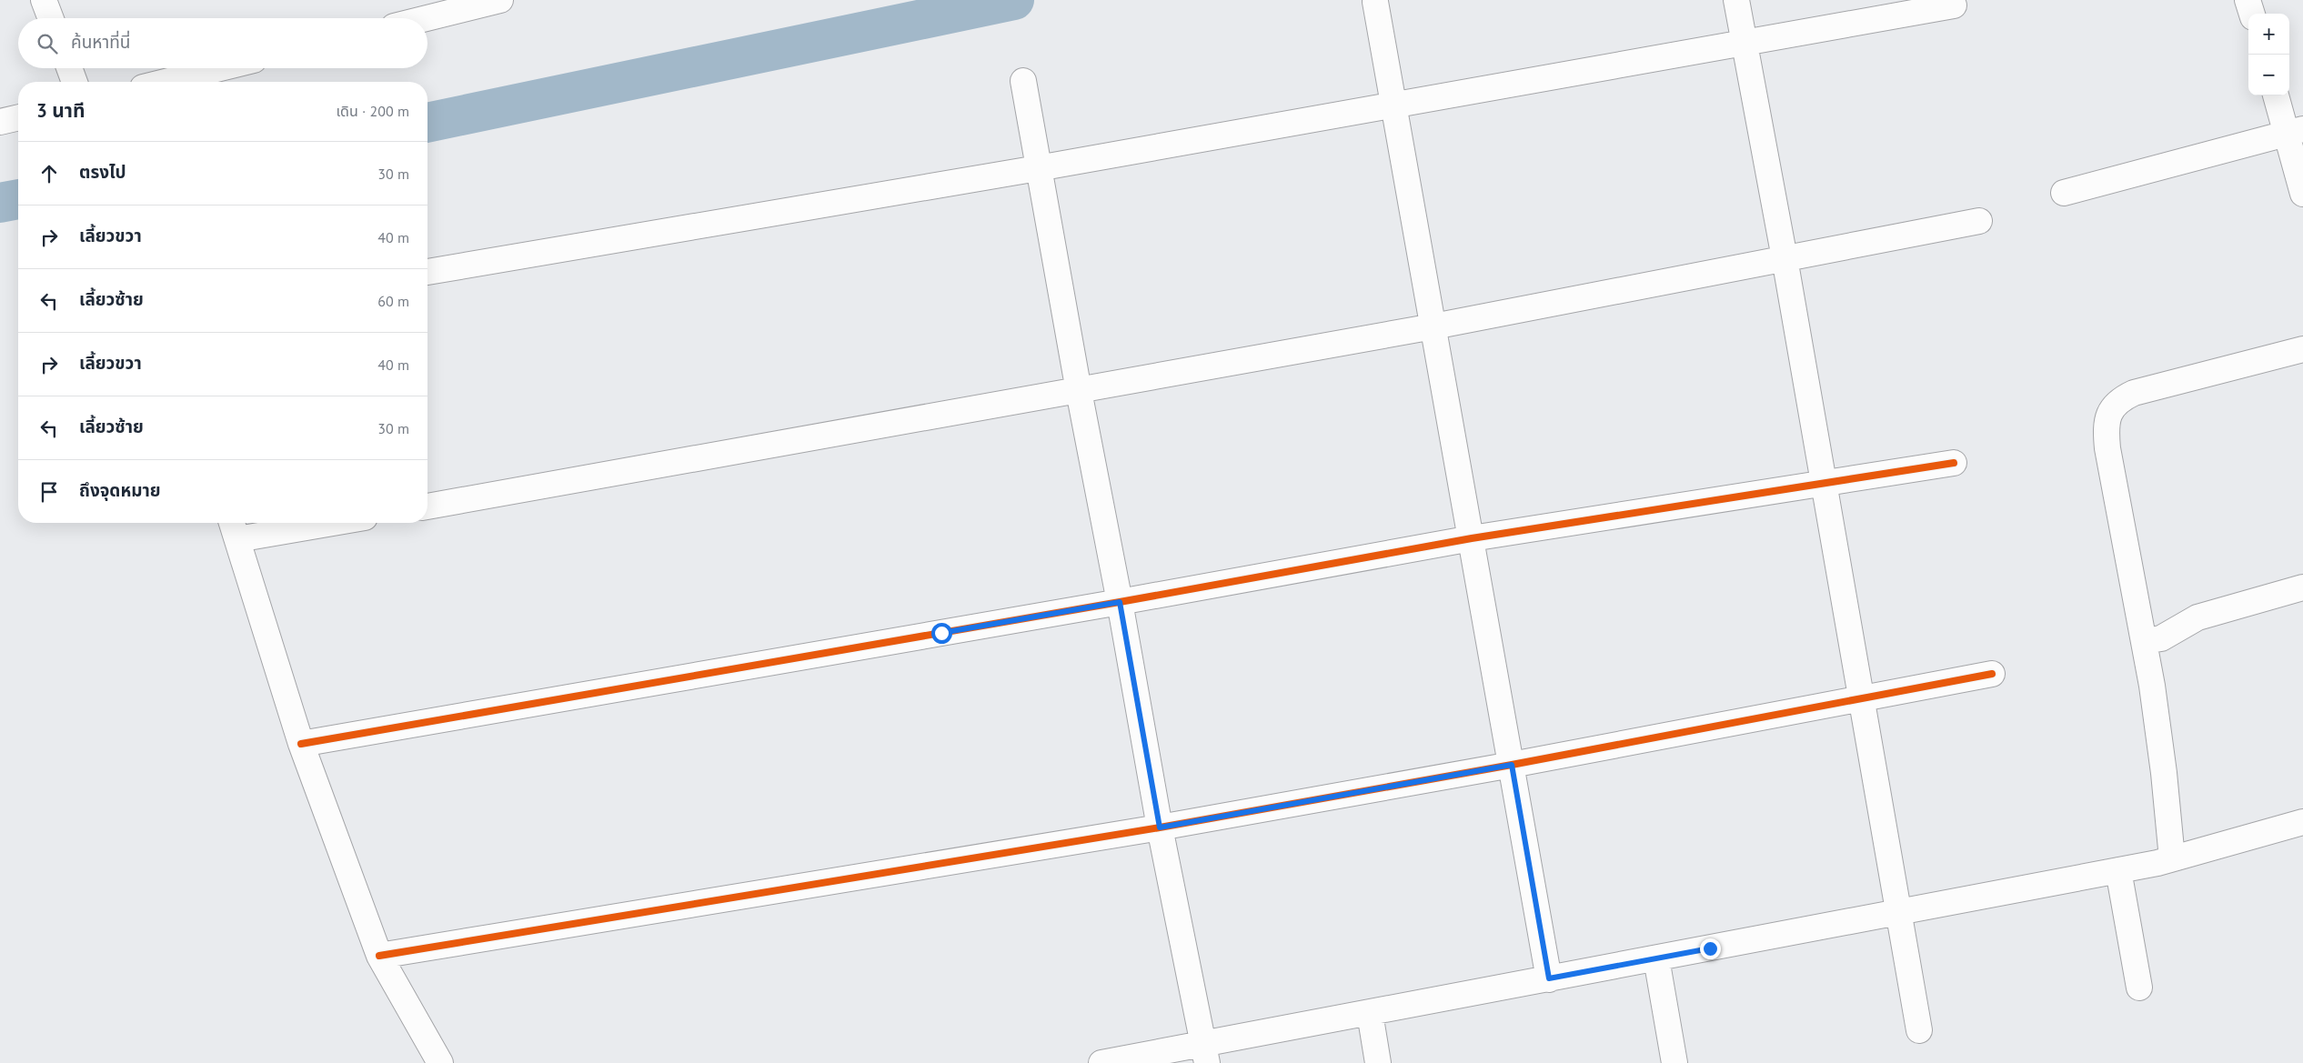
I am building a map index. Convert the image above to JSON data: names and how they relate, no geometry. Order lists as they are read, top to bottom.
{
  "page": {
    "map_buttons": ["+", "−"],
    "search": "ค้นหาที่นี่",
    "heading": ["3 นาที", "เดิน · 200 m"],
    "list": [
      ["ตรงไป", "30 m"],
      ["เลี้ยวขวา", "40 m"],
      ["เลี้ยวซ้าย", "60 m"],
      ["เลี้ยวขวา", "40 m"],
      ["เลี้ยวซ้าย", "30 m"],
      "ถึงจุดหมาย"
    ]
  }
}
